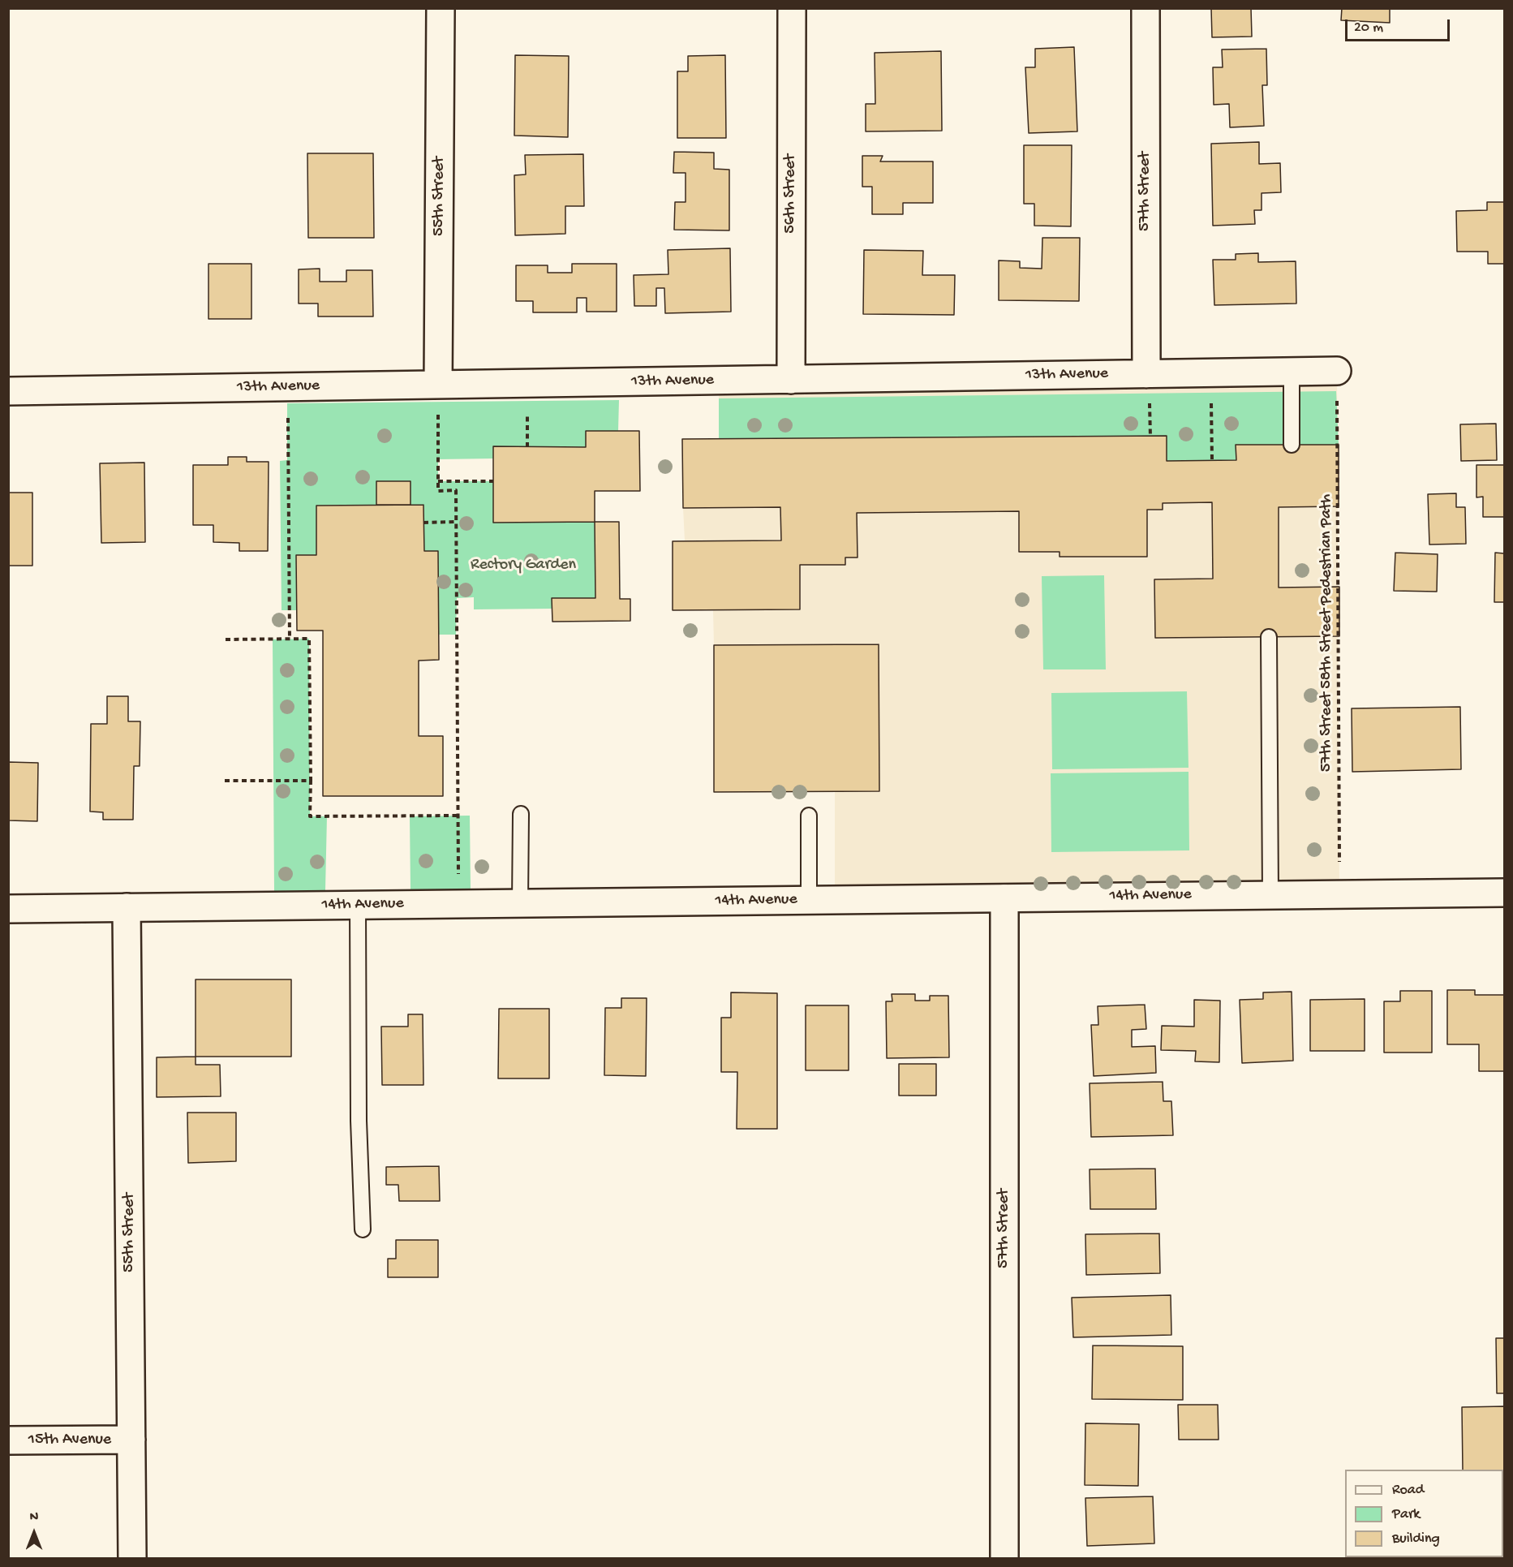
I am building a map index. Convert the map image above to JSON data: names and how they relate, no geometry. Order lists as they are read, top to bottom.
{
  "streets": {
    "street": [
      "57th Street",
      "56th Street",
      "55th Street",
      "13th Avenue",
      "14th Avenue",
      "15th Avenue"
    ],
    "path": ["57th Street 58th Street Pedestrian Path"]
  },
  "crossings": [
    ["57th Street", "13th Avenue"],
    ["57th Street", "14th Avenue"],
    ["56th Street", "13th Avenue"],
    ["55th Street", "13th Avenue"],
    ["55th Street", "14th Avenue"],
    ["55th Street", "15th Avenue"],
    ["13th Avenue", "57th Street 58th Street Pedestrian Path"],
    ["57th Street 58th Street Pedestrian Path", "14th Avenue"]
  ],
  "parks": ["Rectory Garden"],
  "legend": ["Road", "Park", "Building"],
  "scale_bar": "20 m",
  "north": "top"
}
